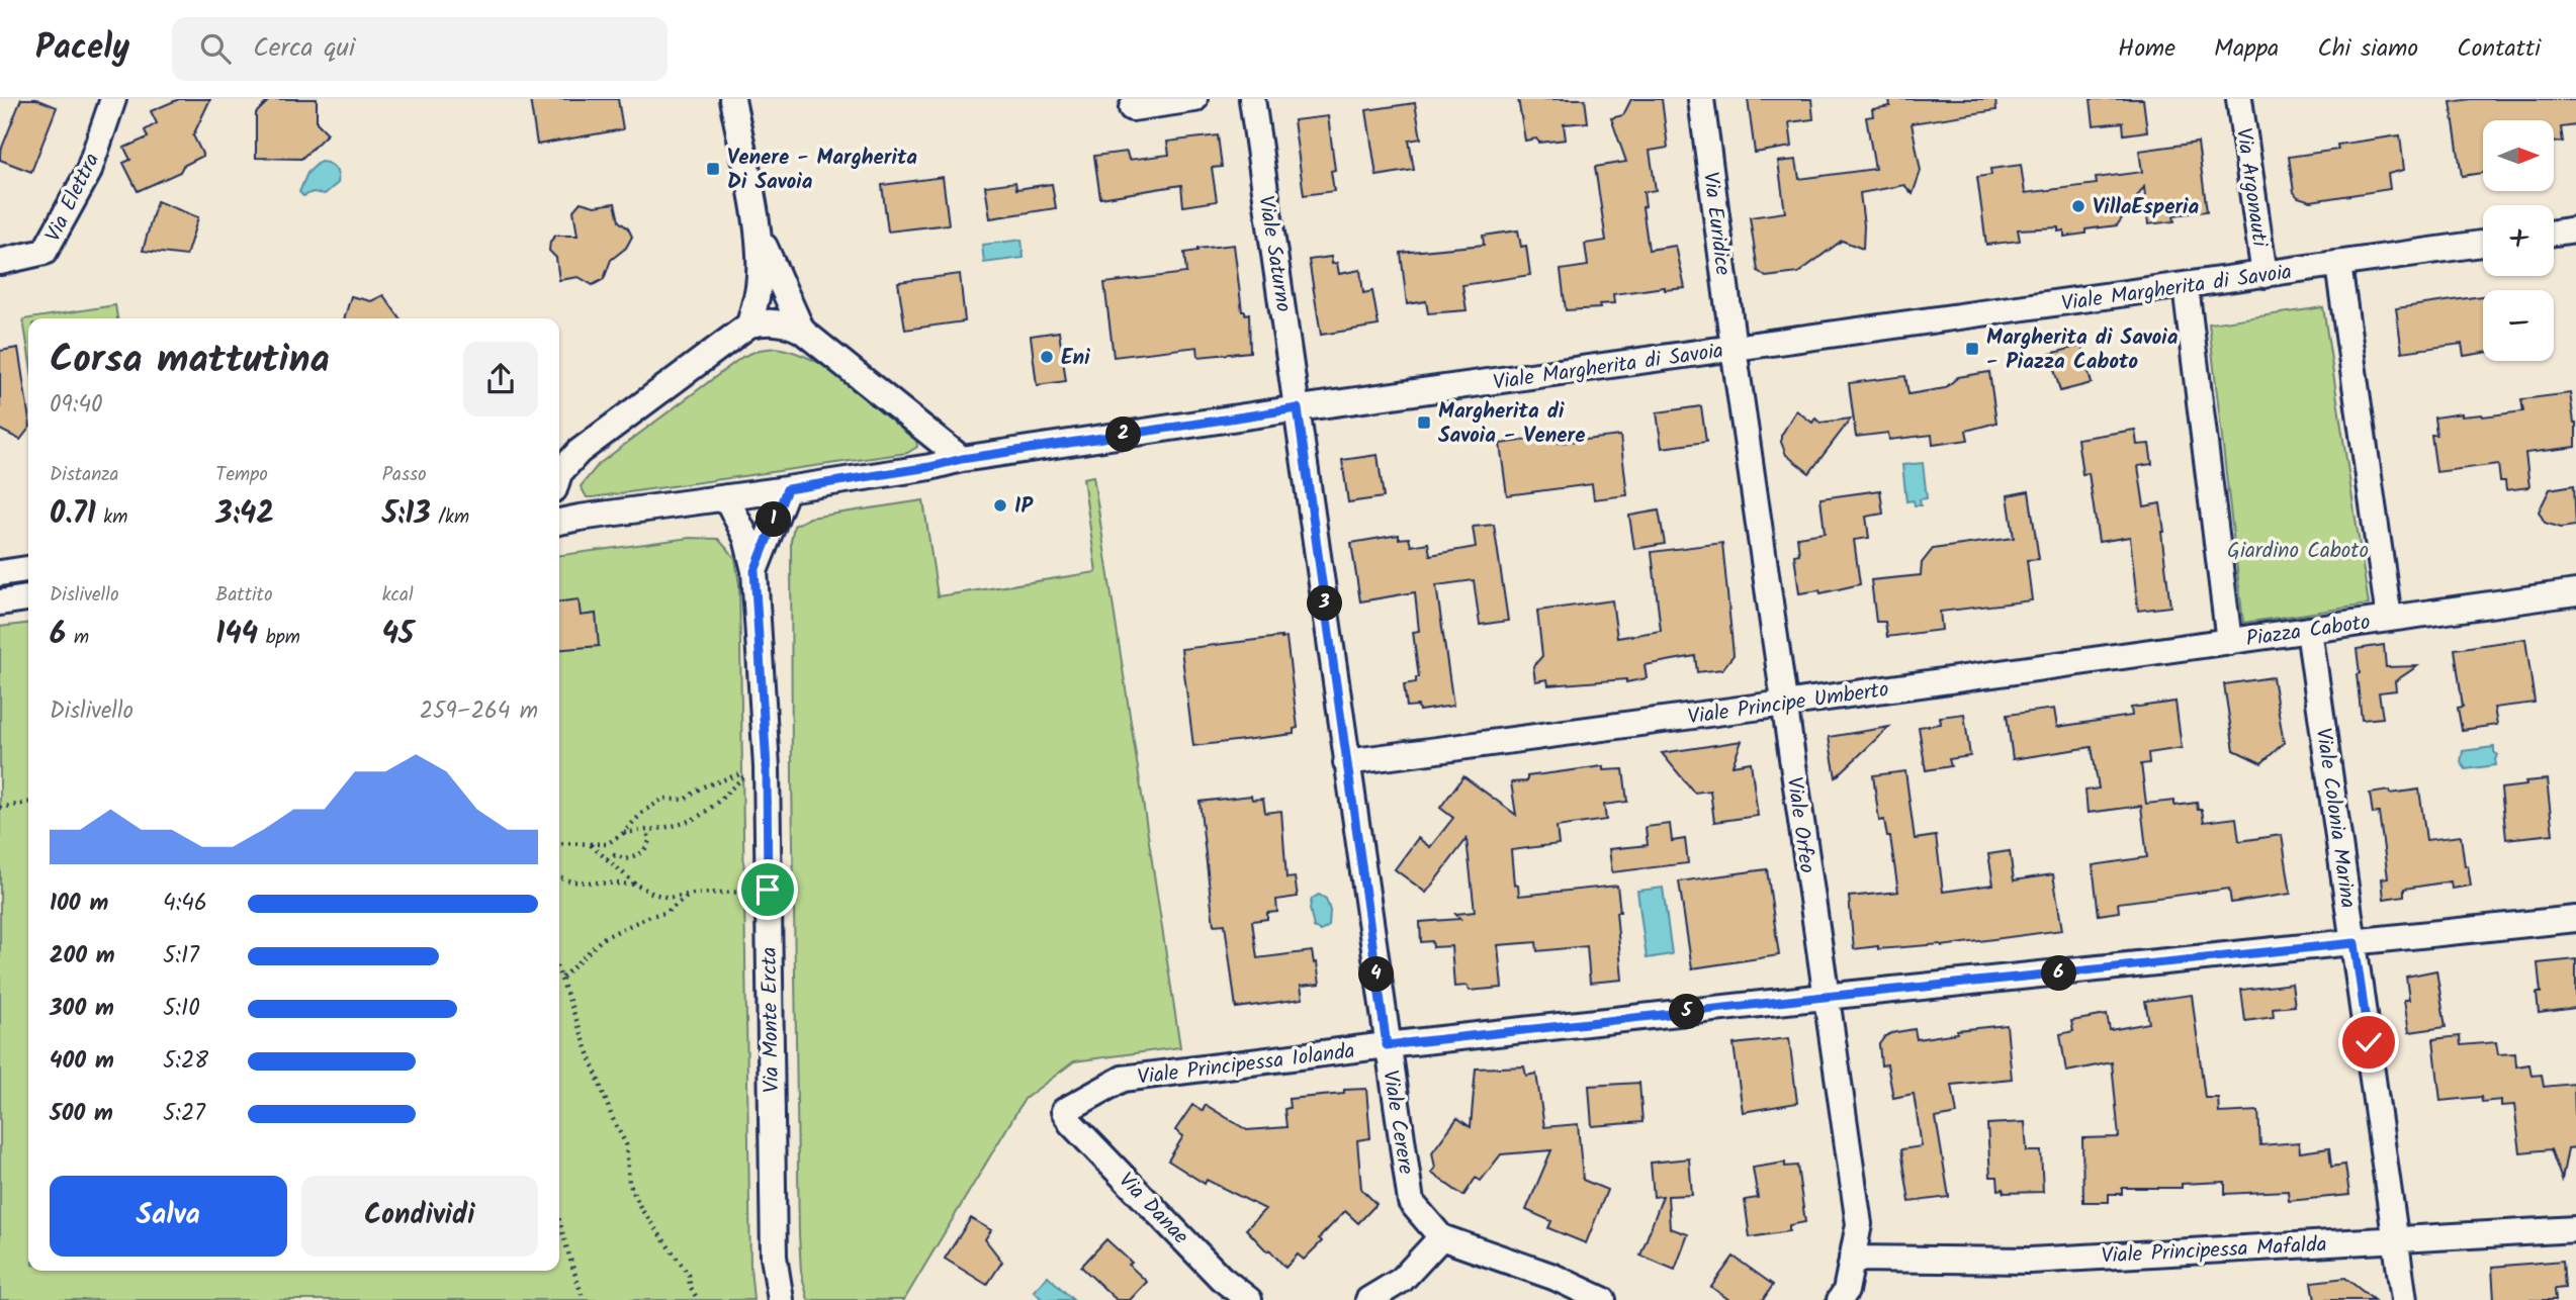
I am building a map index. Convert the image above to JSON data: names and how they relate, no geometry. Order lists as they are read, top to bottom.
{
  "streets": {
    "street": [
      "Via Argonauti",
      "Via Elettra",
      "Via Euridice",
      "Viale Saturno",
      "Viale Margherita di Savoia",
      "Piazza Caboto",
      "Viale Principe Umberto",
      "Viale Colonia Marina",
      "Viale Orfeo",
      "Via Monte Ercta",
      "Viale Principessa Iolanda",
      "Viale Cerere",
      "Via Danae",
      "Viale Principessa Mafalda"
    ]
  },
  "crossings": [
    ["Via Argonauti", "Viale Margherita di Savoia"],
    ["Via Euridice", "Viale Margherita di Savoia"],
    ["Via Euridice", "Viale Orfeo"],
    ["Viale Saturno", "Viale Margherita di Savoia"],
    ["Viale Saturno", "Viale Cerere"],
    ["Viale Margherita di Savoia", "Piazza Caboto"],
    ["Viale Margherita di Savoia", "Viale Orfeo"],
    ["Viale Margherita di Savoia", "Viale Cerere"],
    ["Piazza Caboto", "Viale Principe Umberto"],
    ["Piazza Caboto", "Viale Colonia Marina"],
    ["Viale Principe Umberto", "Viale Orfeo"],
    ["Viale Principe Umberto", "Viale Cerere"],
    ["Viale Colonia Marina", "Viale Principessa Iolanda"],
    ["Viale Colonia Marina", "Viale Principessa Mafalda"],
    ["Viale Orfeo", "Viale Principessa Iolanda"],
    ["Viale Orfeo", "Viale Principessa Mafalda"],
    ["Viale Principessa Iolanda", "Viale Cerere"],
    ["Viale Principessa Iolanda", "Via Danae"]
  ],
  "parks": ["Giardino Caboto"],
  "places": {
    "transit": ["Venere - Margherita Di Savoia", "Margherita di Savoia - Piazza Caboto", "Margherita di Savoia - Venere"],
    "other": ["VillaEsperia", "Eni", "IP"]
  },
  "north": "right",
  "page": {
    "header": "Pacely",
    "search": "Cerca qui",
    "nav": [
      "Home",
      "Mappa",
      "Chi siamo",
      "Contatti"
    ],
    "map_buttons": ["+", "−"],
    "heading": ["Corsa mattutina", "09:40"],
    "pins": [
      "2",
      "1",
      "3",
      "6",
      "4",
      "5"
    ],
    "stats": [
      ["Distanza", "0.71 km"],
      ["Tempo", "3:42"],
      ["Passo", "5:13 /km"],
      ["Dislivello", "6 m"],
      ["Battito", "144 bpm"],
      ["kcal", "45"]
    ],
    "chart": ["Dislivello", "259–264 m"],
    "list": [
      {
        "name": "100 m",
        "note": "4:46"
      },
      {
        "name": "200 m",
        "note": "5:17"
      },
      {
        "name": "300 m",
        "note": "5:10"
      },
      {
        "name": "400 m",
        "note": "5:28"
      },
      {
        "name": "500 m",
        "note": "5:27"
      }
    ],
    "buttons": ["Salva", "Condividi"]
  }
}
